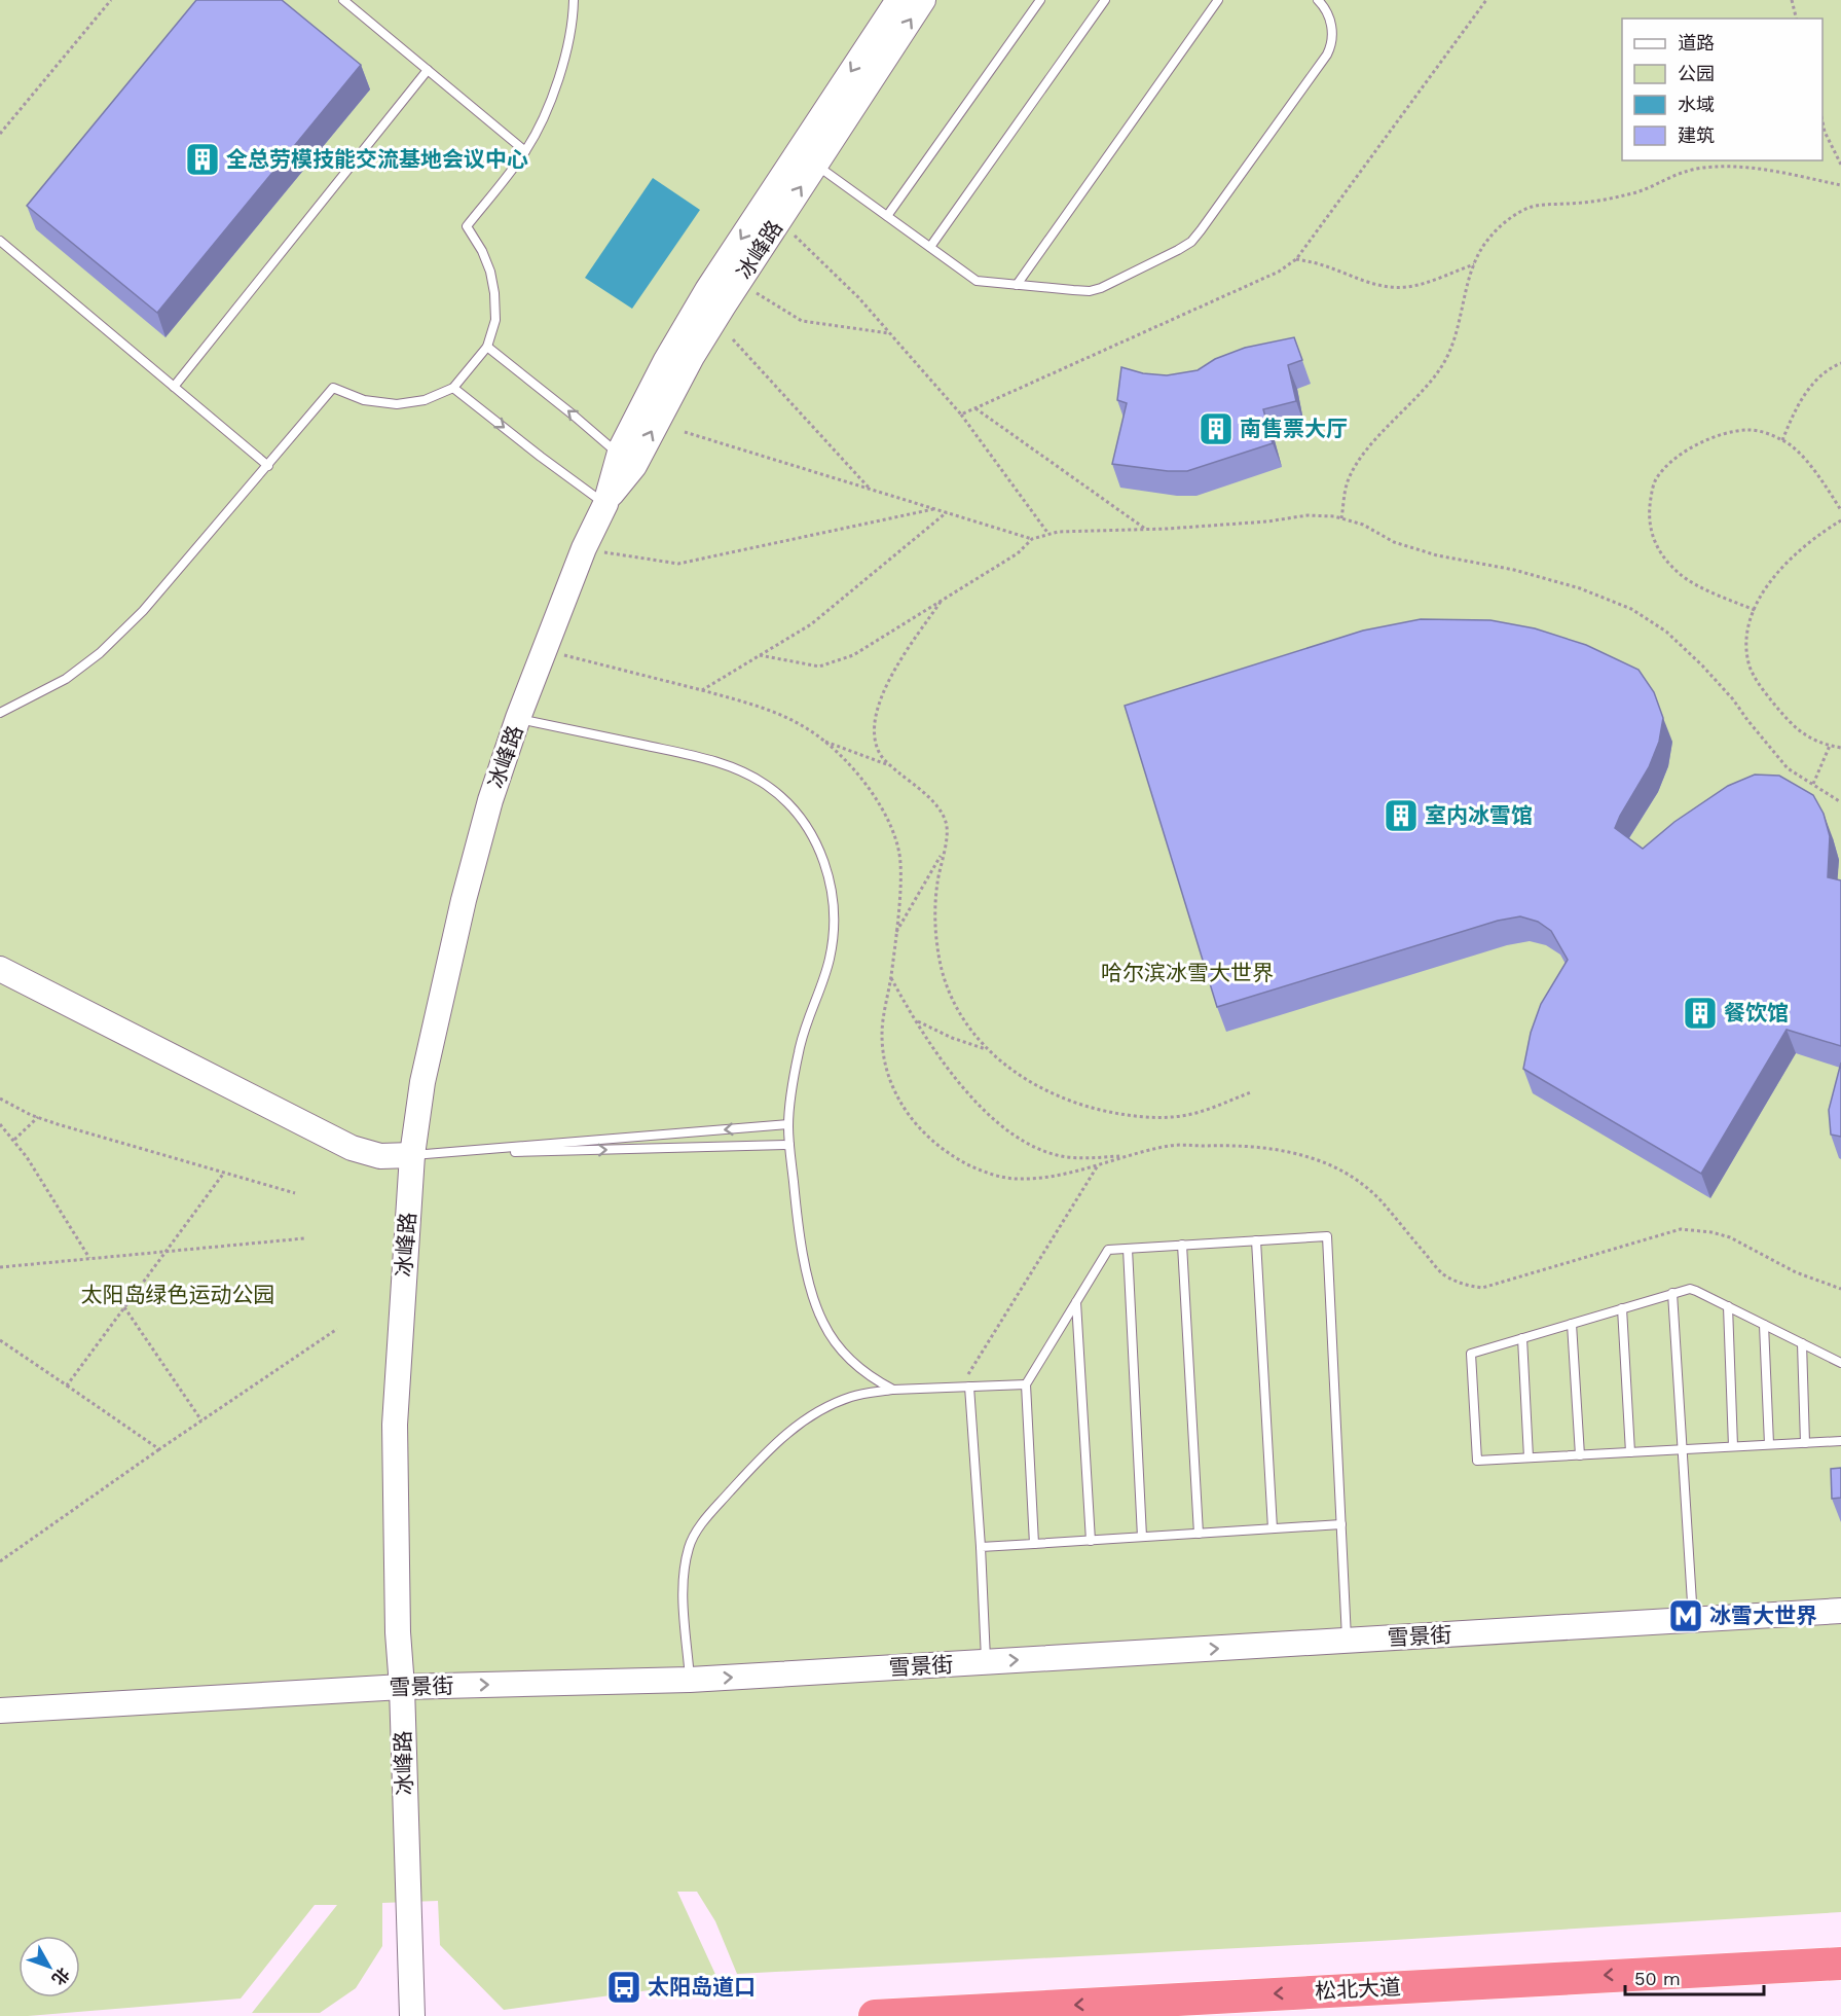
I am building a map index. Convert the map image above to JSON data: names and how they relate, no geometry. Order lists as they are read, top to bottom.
{
  "streets": {
    "highway": ["松北大道"],
    "street": ["冰峰路", "雪景街"]
  },
  "crossings": [
    ["冰峰路", "雪景街"]
  ],
  "one_way": ["雪景街", "松北大道"],
  "parks": ["哈尔滨冰雪大世界", "太阳岛绿色运动公园"],
  "places": {
    "building": [
      "全总劳模技能交流基地会议中心",
      "南售票大厅",
      "室内冰雪馆",
      "餐饮馆"
    ],
    "metro station": ["冰雪大世界"],
    "bus stop": ["太阳岛道口"]
  },
  "legend": [
    "道路",
    "公园",
    "水域",
    "建筑"
  ],
  "scale_bar": "50 m",
  "north": "bottom right"
}
